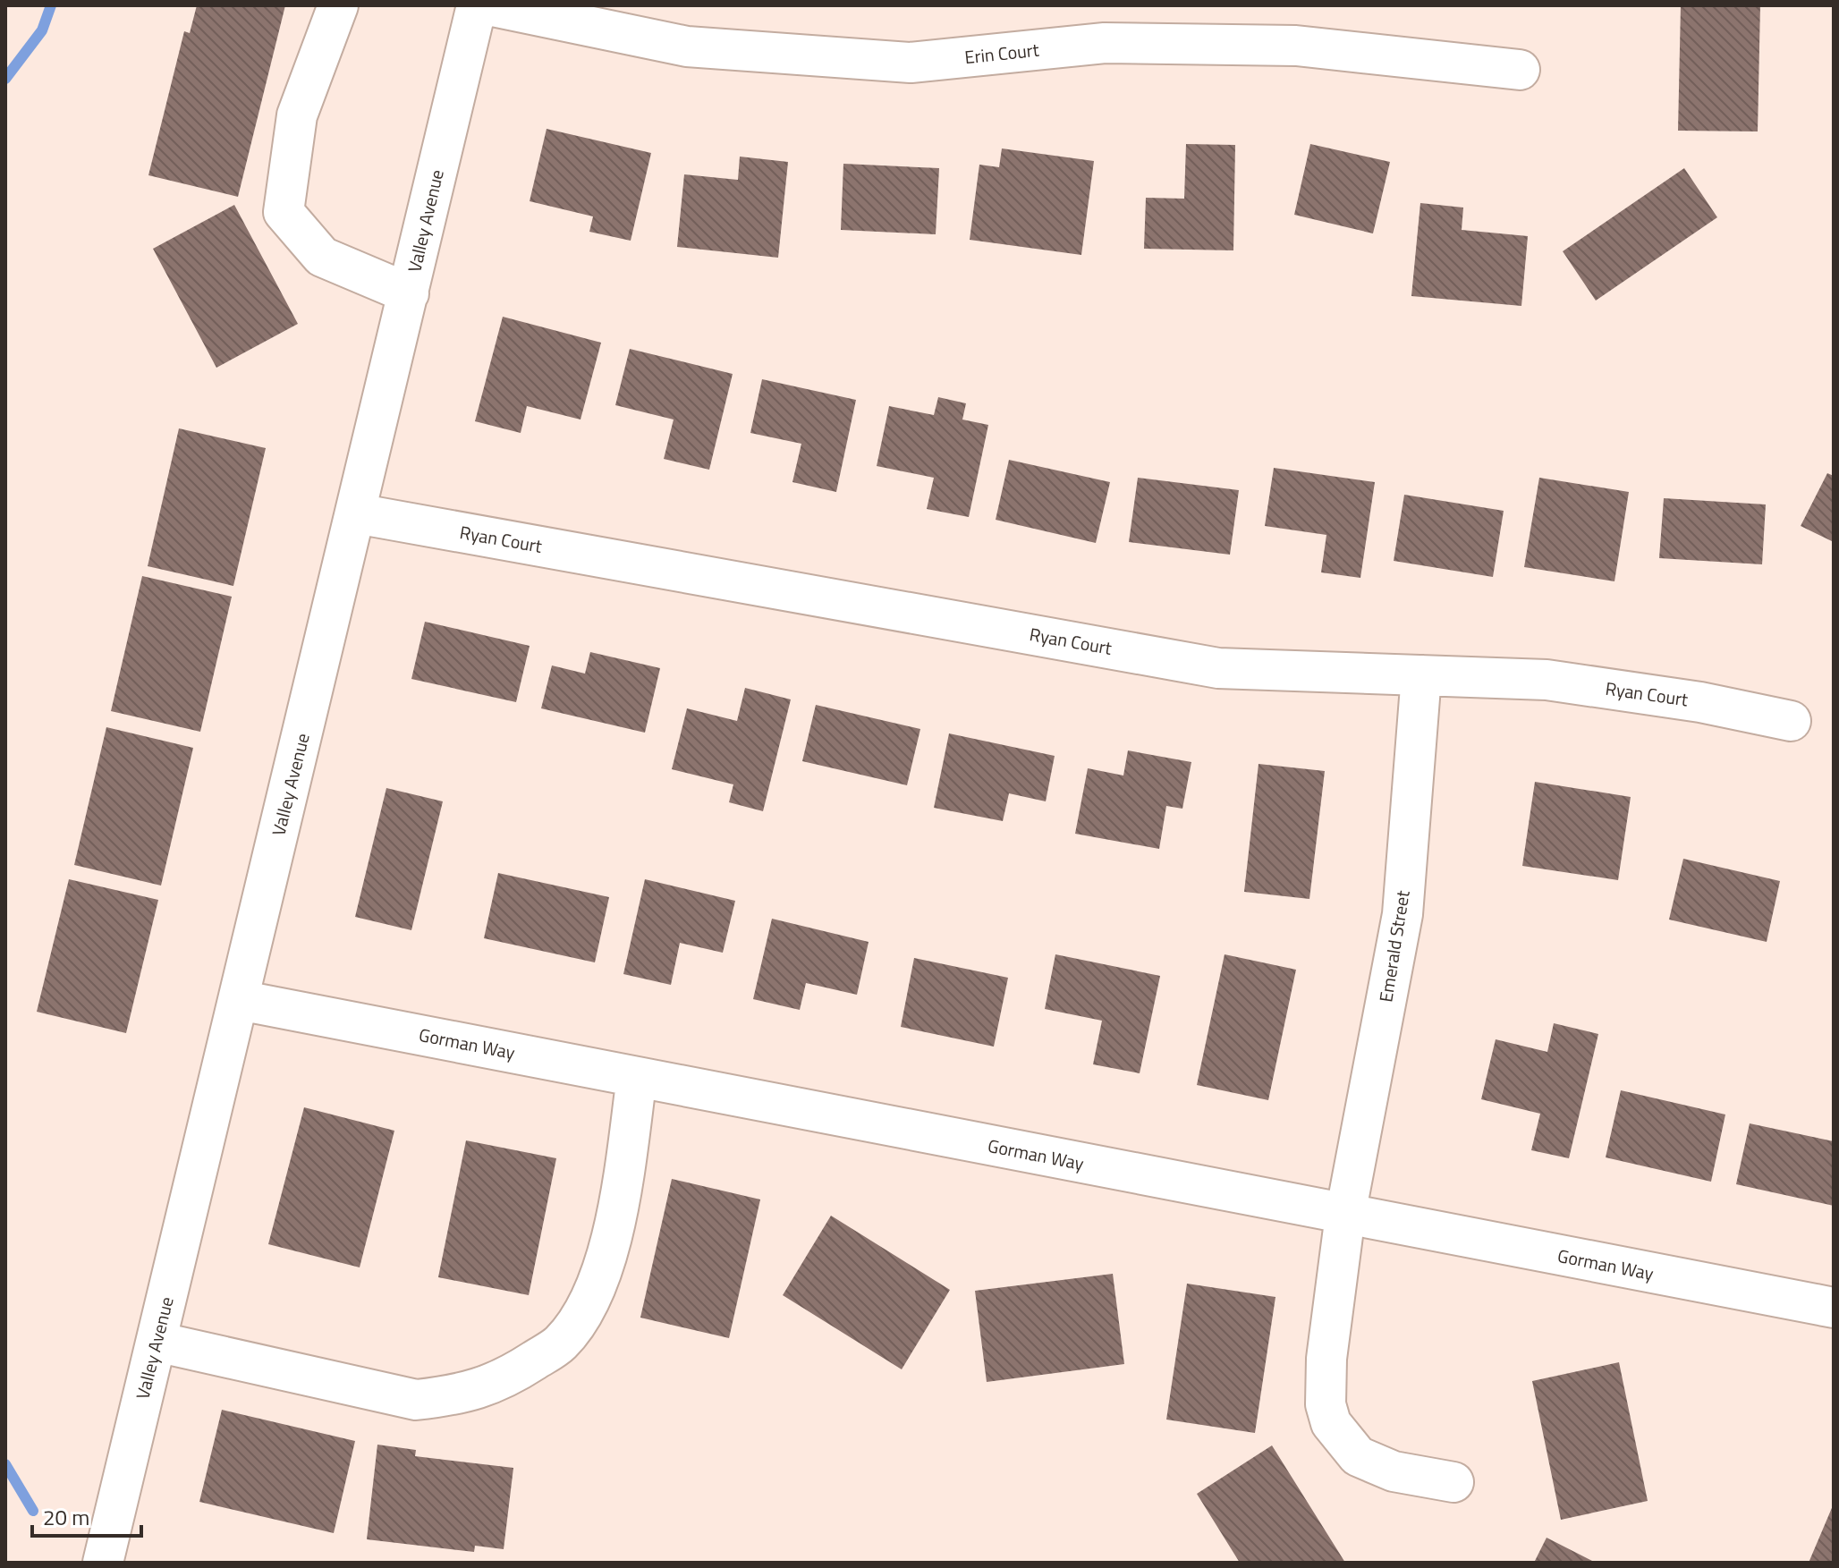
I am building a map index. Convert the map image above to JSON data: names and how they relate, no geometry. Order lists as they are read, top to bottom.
{
  "streets": {
    "street": [
      "Erin Court",
      "Valley Avenue",
      "Ryan Court",
      "Emerald Street",
      "Gorman Way"
    ]
  },
  "crossings": [
    ["Valley Avenue", "Ryan Court"],
    ["Valley Avenue", "Gorman Way"],
    ["Ryan Court", "Emerald Street"],
    ["Emerald Street", "Gorman Way"]
  ],
  "scale_bar": "20 m"
}
